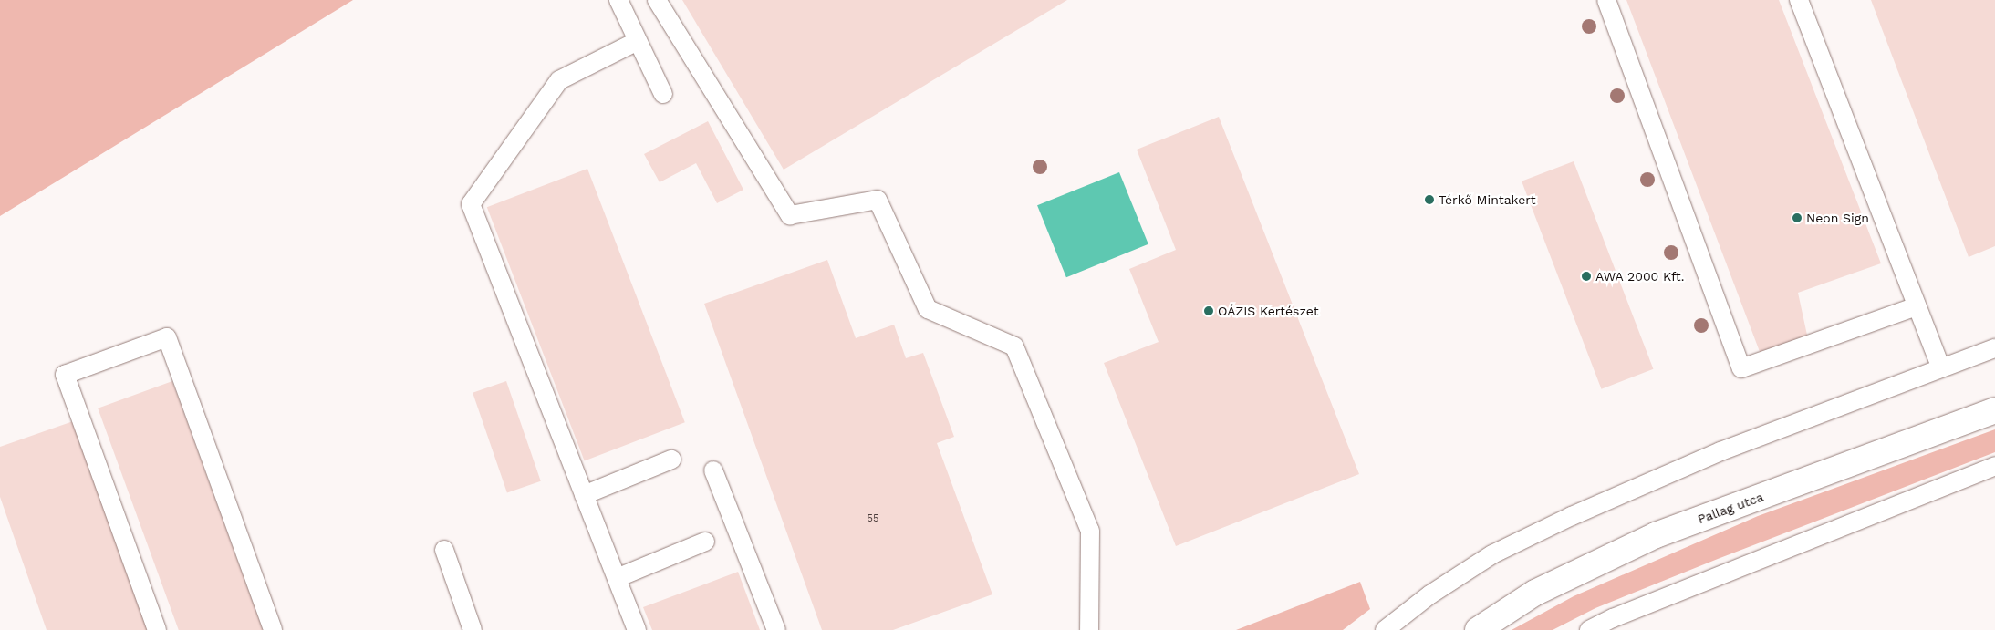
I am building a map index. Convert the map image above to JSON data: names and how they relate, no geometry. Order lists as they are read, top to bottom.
{
  "streets": {
    "street": ["Pallag utca"]
  },
  "places": [
    "Térkő Mintakert",
    "Neon Sign",
    "AWA 2000 Kft.",
    "OÁZIS Kertészet"
  ],
  "house_numbers": ["55"]
}
